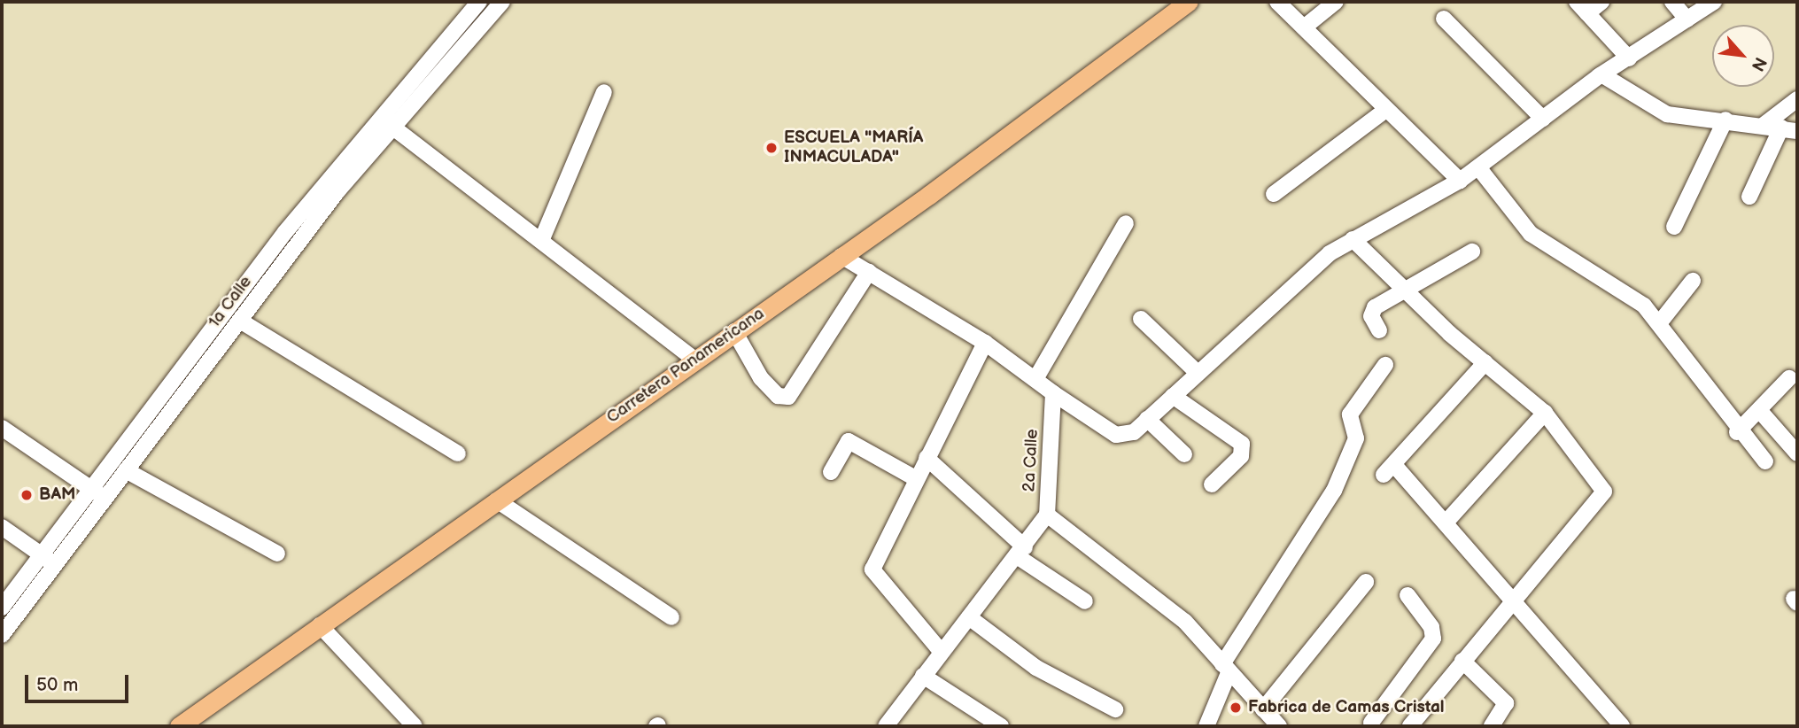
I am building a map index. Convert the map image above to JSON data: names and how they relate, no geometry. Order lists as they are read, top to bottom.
{
  "streets": {
    "main road": ["Carretera Panamericana"],
    "street": ["1a Calle", "2a Calle"]
  },
  "places": ["ESCUELA \"MARÍA INMACULADA\"", "BAM", "Fabrica de Camas Cristal"],
  "scale_bar": "50 m",
  "north": "bottom right"
}
